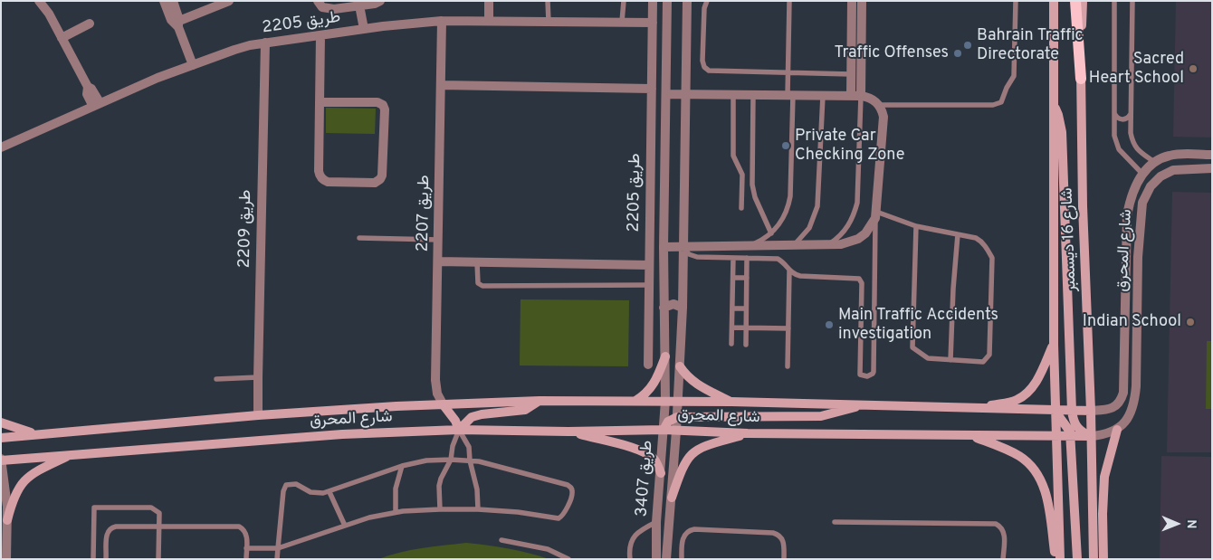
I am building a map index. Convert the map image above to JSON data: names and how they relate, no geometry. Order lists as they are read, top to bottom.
{
  "streets": {
    "main road": ["شارع 16 ديسمبر", "شارع المحرق"],
    "street": [
      "طريق 2205",
      "طريق 2207",
      "طريق 2209",
      "طريق 3407"
    ]
  },
  "crossings": [
    ["طريق 2205", "طريق 2207"],
    ["طريق 2205", "طريق 2209"],
    ["طريق 2207", "شارع المحرق"],
    ["طريق 2209", "شارع المحرق"],
    ["شارع 16 ديسمبر", "شارع المحرق"],
    ["شارع المحرق", "طريق 3407"]
  ],
  "places": [
    "Bahrain Traffic Directorate",
    "Traffic Offenses",
    "Sacred Heart School",
    "Private Car Checking Zone",
    "Indian School",
    "Main Traffic Accidents investigation"
  ],
  "north": "right"
}
